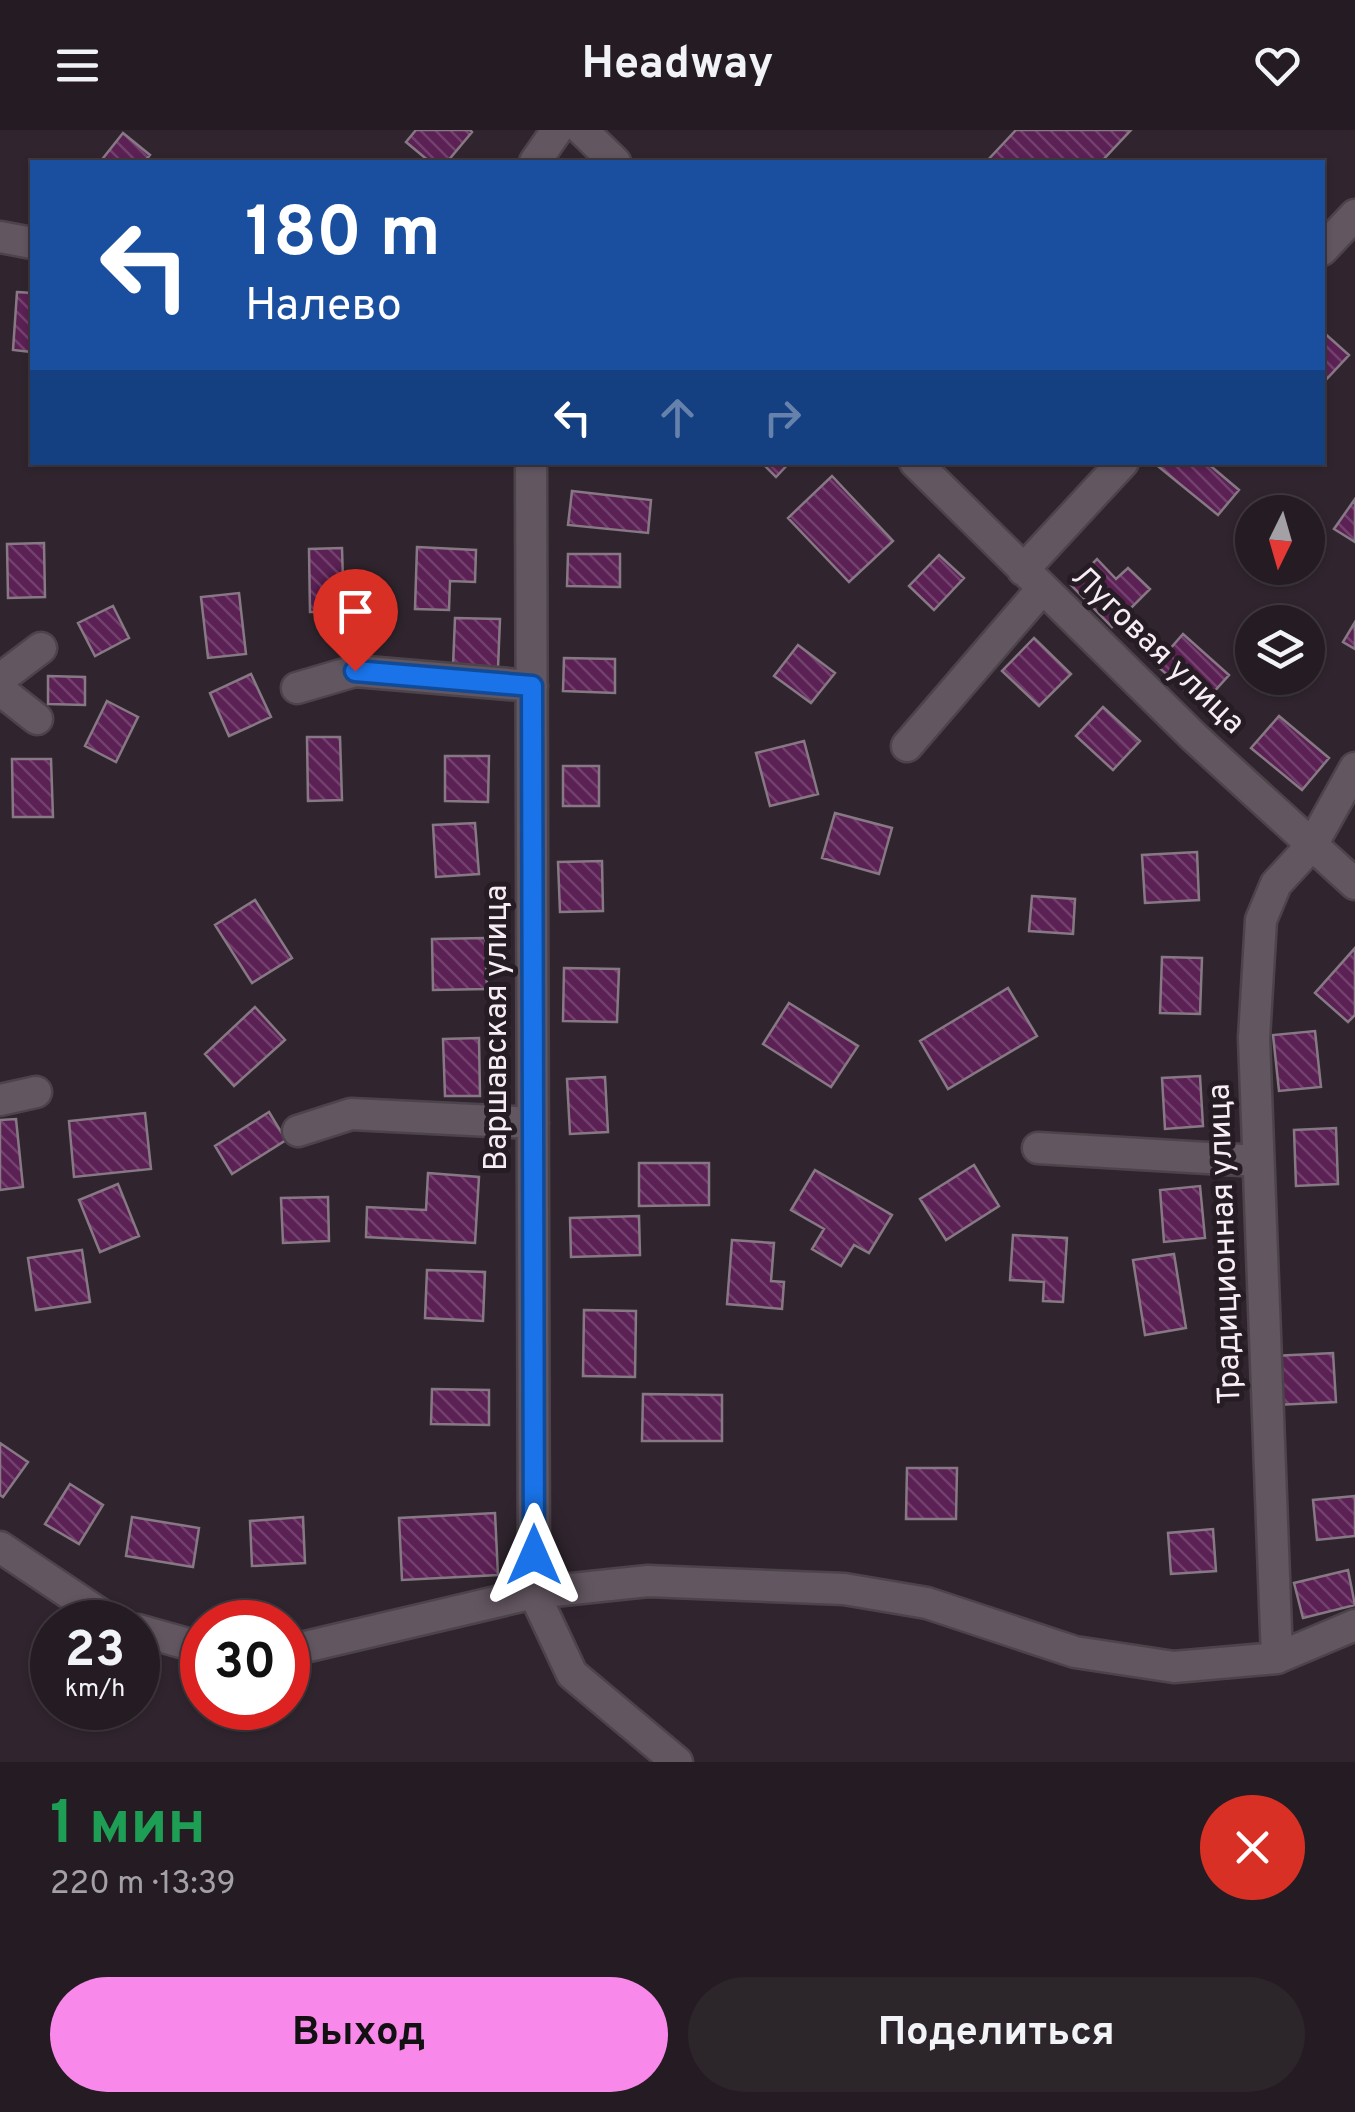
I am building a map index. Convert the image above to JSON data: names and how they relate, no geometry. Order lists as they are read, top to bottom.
{
  "streets": {
    "street": ["Луговая улица", "Варшавская улица", "Традиционная улица"]
  },
  "crossings": [
    ["Луговая улица", "Традиционная улица"]
  ],
  "north": "bottom",
  "page": {
    "header": "Headway",
    "turn": ["180 m", "Налево"],
    "speed": "23 km/h",
    "limit": "30",
    "heading": ["1 мин", "220 m · 13:39"],
    "buttons": ["Выход", "Поделиться"]
  }
}
